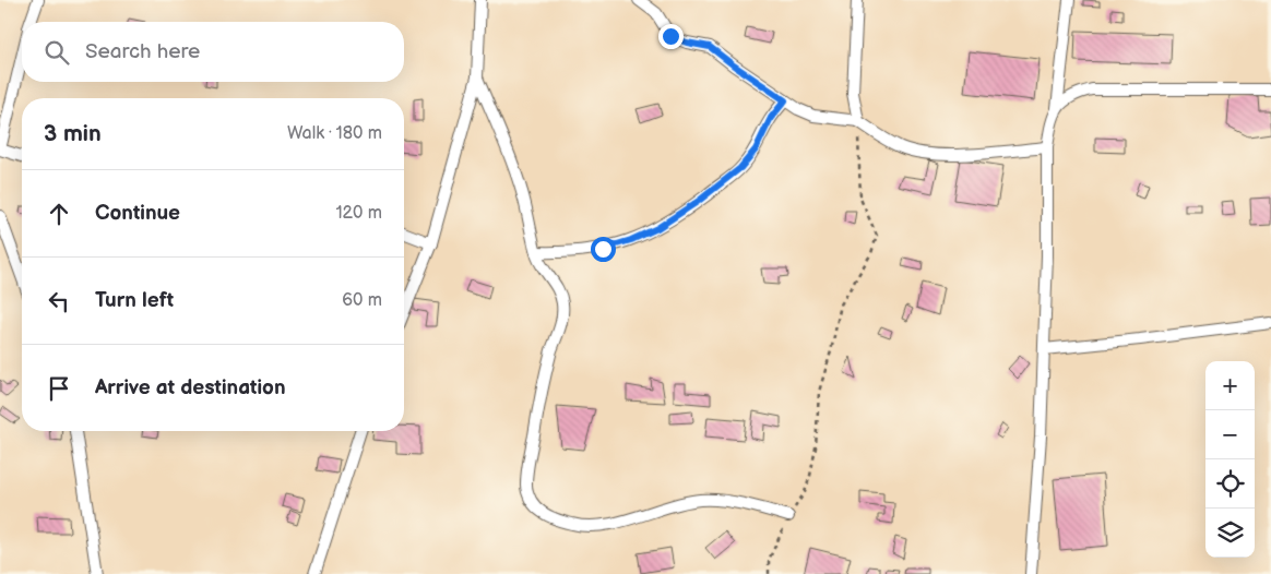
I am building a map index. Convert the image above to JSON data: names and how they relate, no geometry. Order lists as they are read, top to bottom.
{
  "page": {
    "search": "Search here",
    "heading": ["3 min", "Walk · 180 m"],
    "list": [
      ["Continue", "120 m"],
      ["Turn left", "60 m"],
      "Arrive at destination"
    ],
    "map_buttons": ["+", "−"]
  }
}
